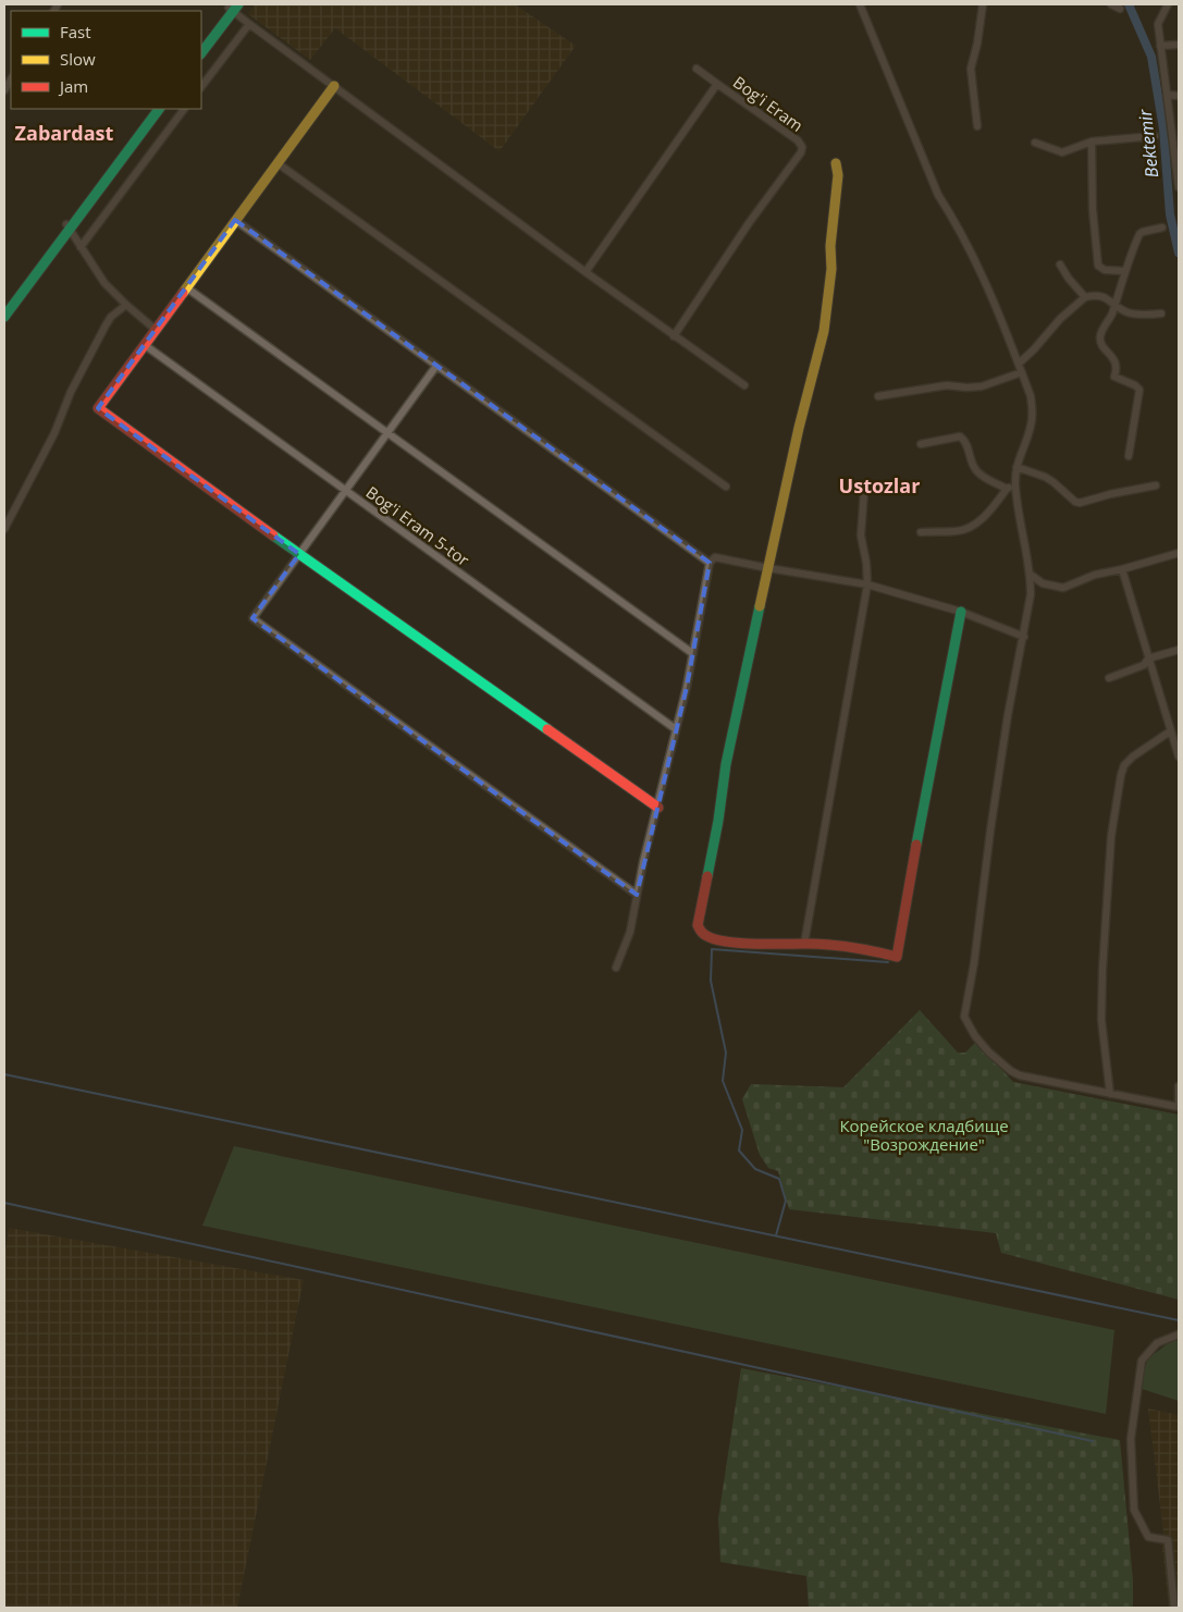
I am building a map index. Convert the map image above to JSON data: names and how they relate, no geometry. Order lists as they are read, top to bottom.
{
  "streets": {
    "street": ["Bog'i Eram", "Bog'i Eram 5-tor"]
  },
  "districts": ["Zabardast", "Ustozlar"],
  "water": ["Bektemir"],
  "parks": ["Корейское кладбище \"Возрождение\""],
  "legend": ["Fast", "Slow", "Jam"]
}
